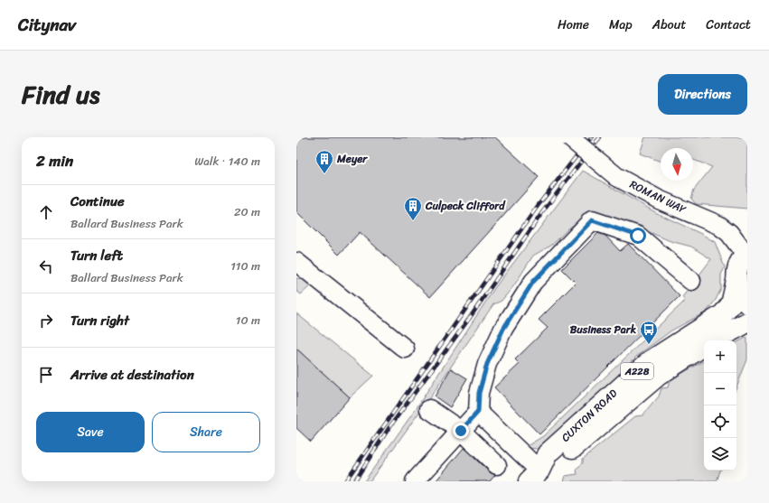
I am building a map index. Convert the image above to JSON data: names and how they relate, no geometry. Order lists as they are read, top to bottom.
{
  "streets": {
    "main road": ["A228", "CUXTON ROAD"],
    "street": ["ROMAN WAY"]
  },
  "crossings": [
    ["ROMAN WAY", "CUXTON ROAD"]
  ],
  "places": {
    "building": ["Meyer", "Culpeck Clifford"],
    "bus stop": ["Business Park"]
  },
  "north": "bottom",
  "page": {
    "header": "Citynav",
    "nav": [
      "Home",
      "Map",
      "About",
      "Contact"
    ],
    "title": "Find us",
    "buttons": [
      "Directions",
      ["Save", "Share"]
    ],
    "heading": ["2 min", "Walk · 140 m"],
    "list": [
      ["Continue", "Ballard Business Park", "20 m"],
      ["Turn left", "Ballard Business Park", "110 m"],
      ["Turn right", "10 m"],
      "Arrive at destination"
    ],
    "map_buttons": ["+", "−"]
  }
}
